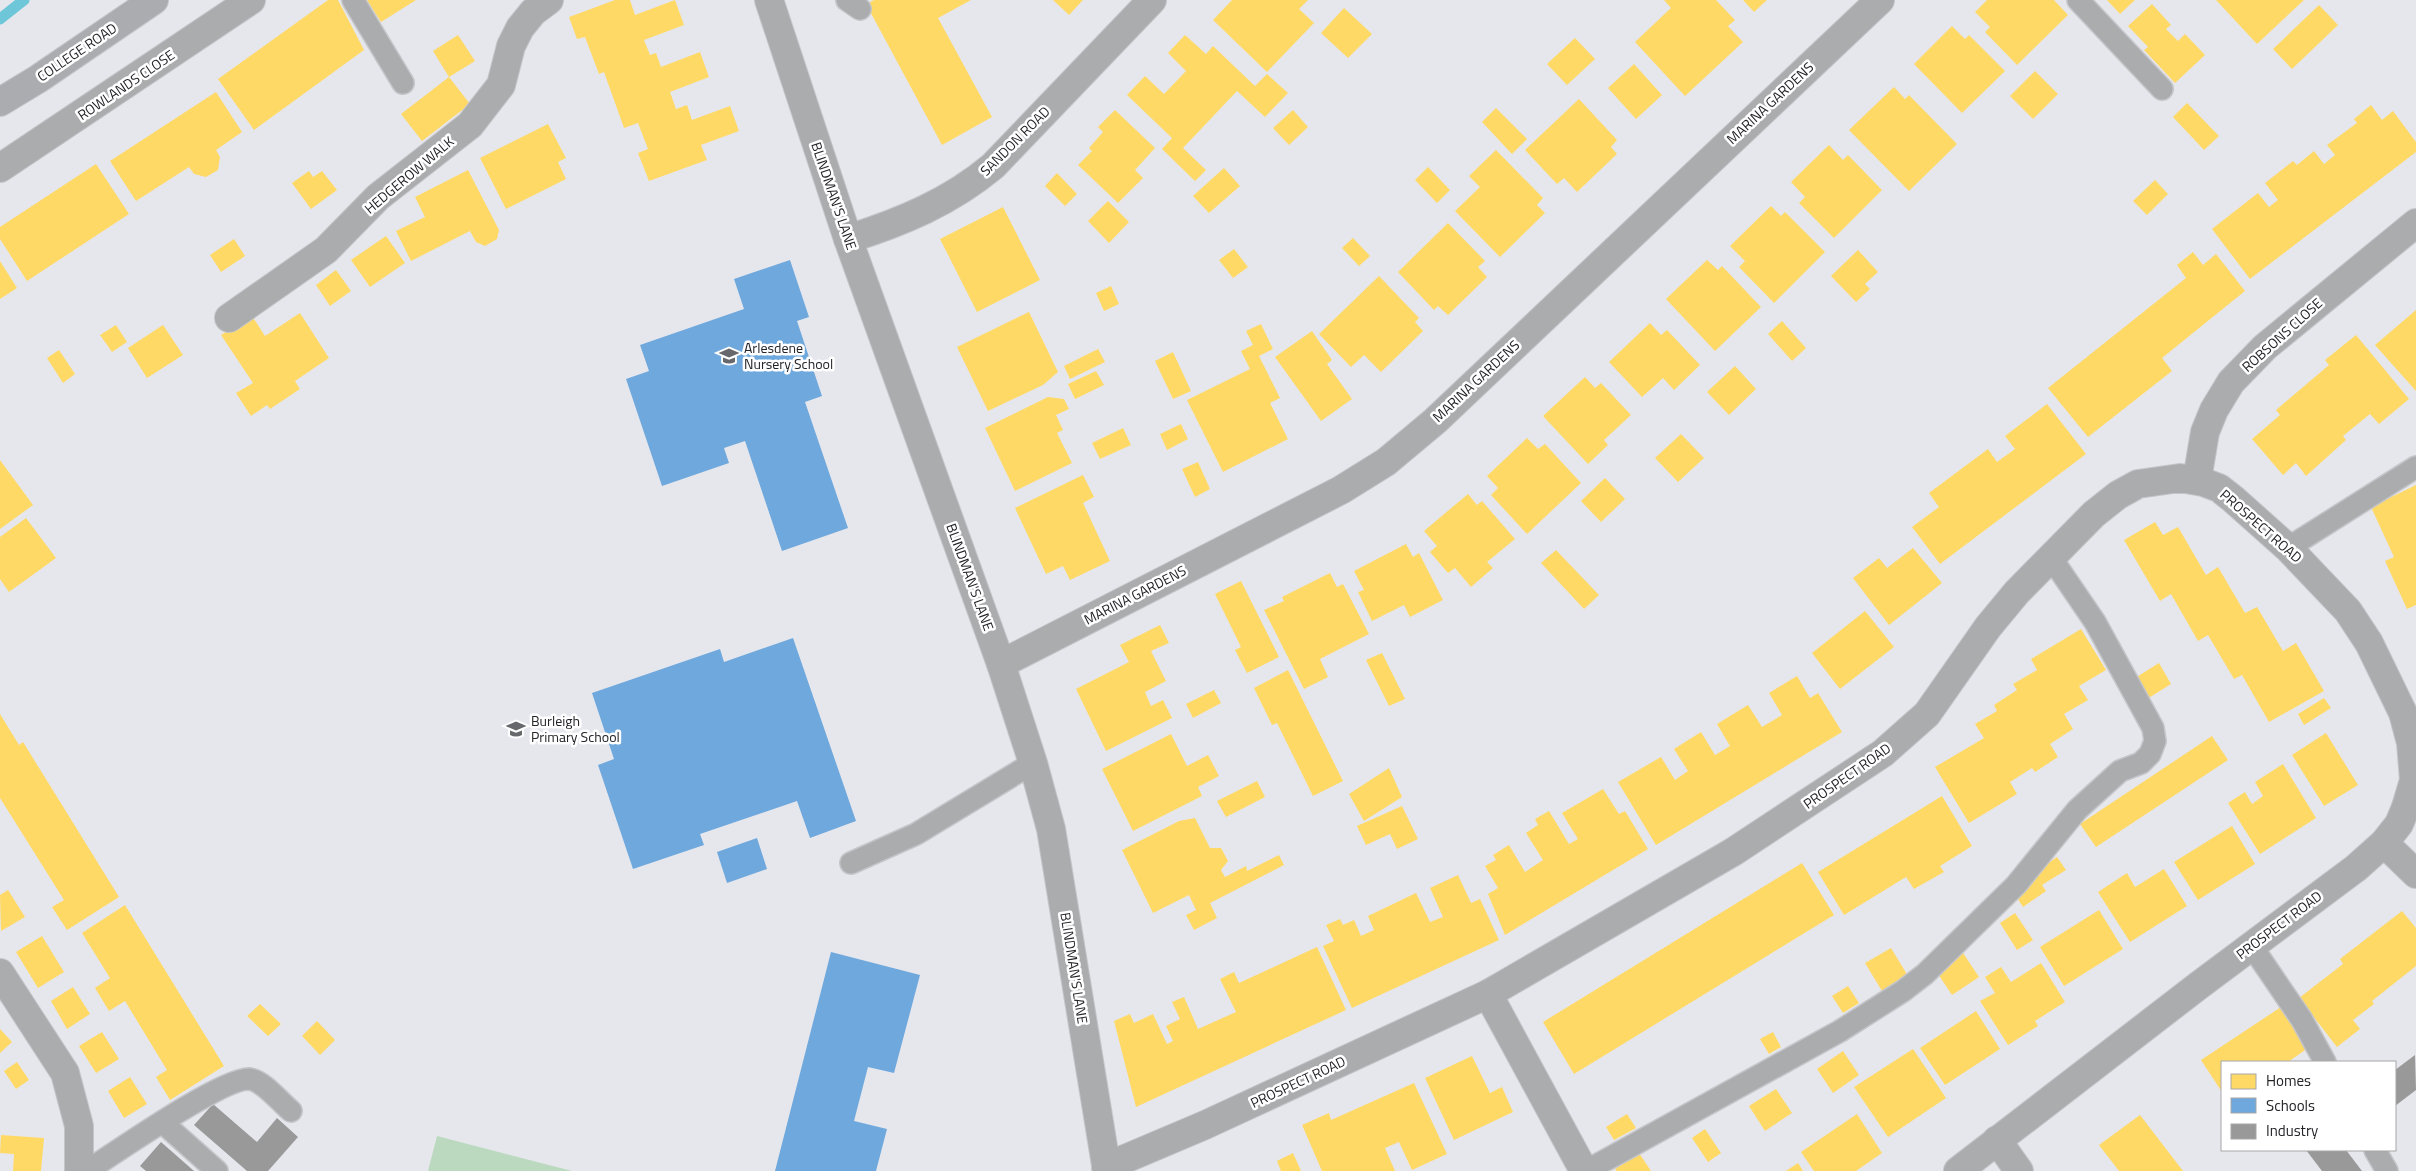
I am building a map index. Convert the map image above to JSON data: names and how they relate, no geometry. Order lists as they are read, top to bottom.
{
  "streets": {
    "main road": ["COLLEGE ROAD"],
    "street": [
      "ROWLANDS CLOSE",
      "MARINA GARDENS",
      "SANDON ROAD",
      "HEDGEROW WALK",
      "BLINDMAN'S LANE",
      "ROBSONS CLOSE",
      "PROSPECT ROAD"
    ]
  },
  "crossings": [
    ["MARINA GARDENS", "BLINDMAN'S LANE"],
    ["SANDON ROAD", "BLINDMAN'S LANE"],
    ["BLINDMAN'S LANE", "PROSPECT ROAD"],
    ["ROBSONS CLOSE", "PROSPECT ROAD"]
  ],
  "places": {
    "school or university": ["Arlesdene Nursery School", "Burleigh Primary School"]
  },
  "legend": ["Homes", "Schools", "Industry"]
}
